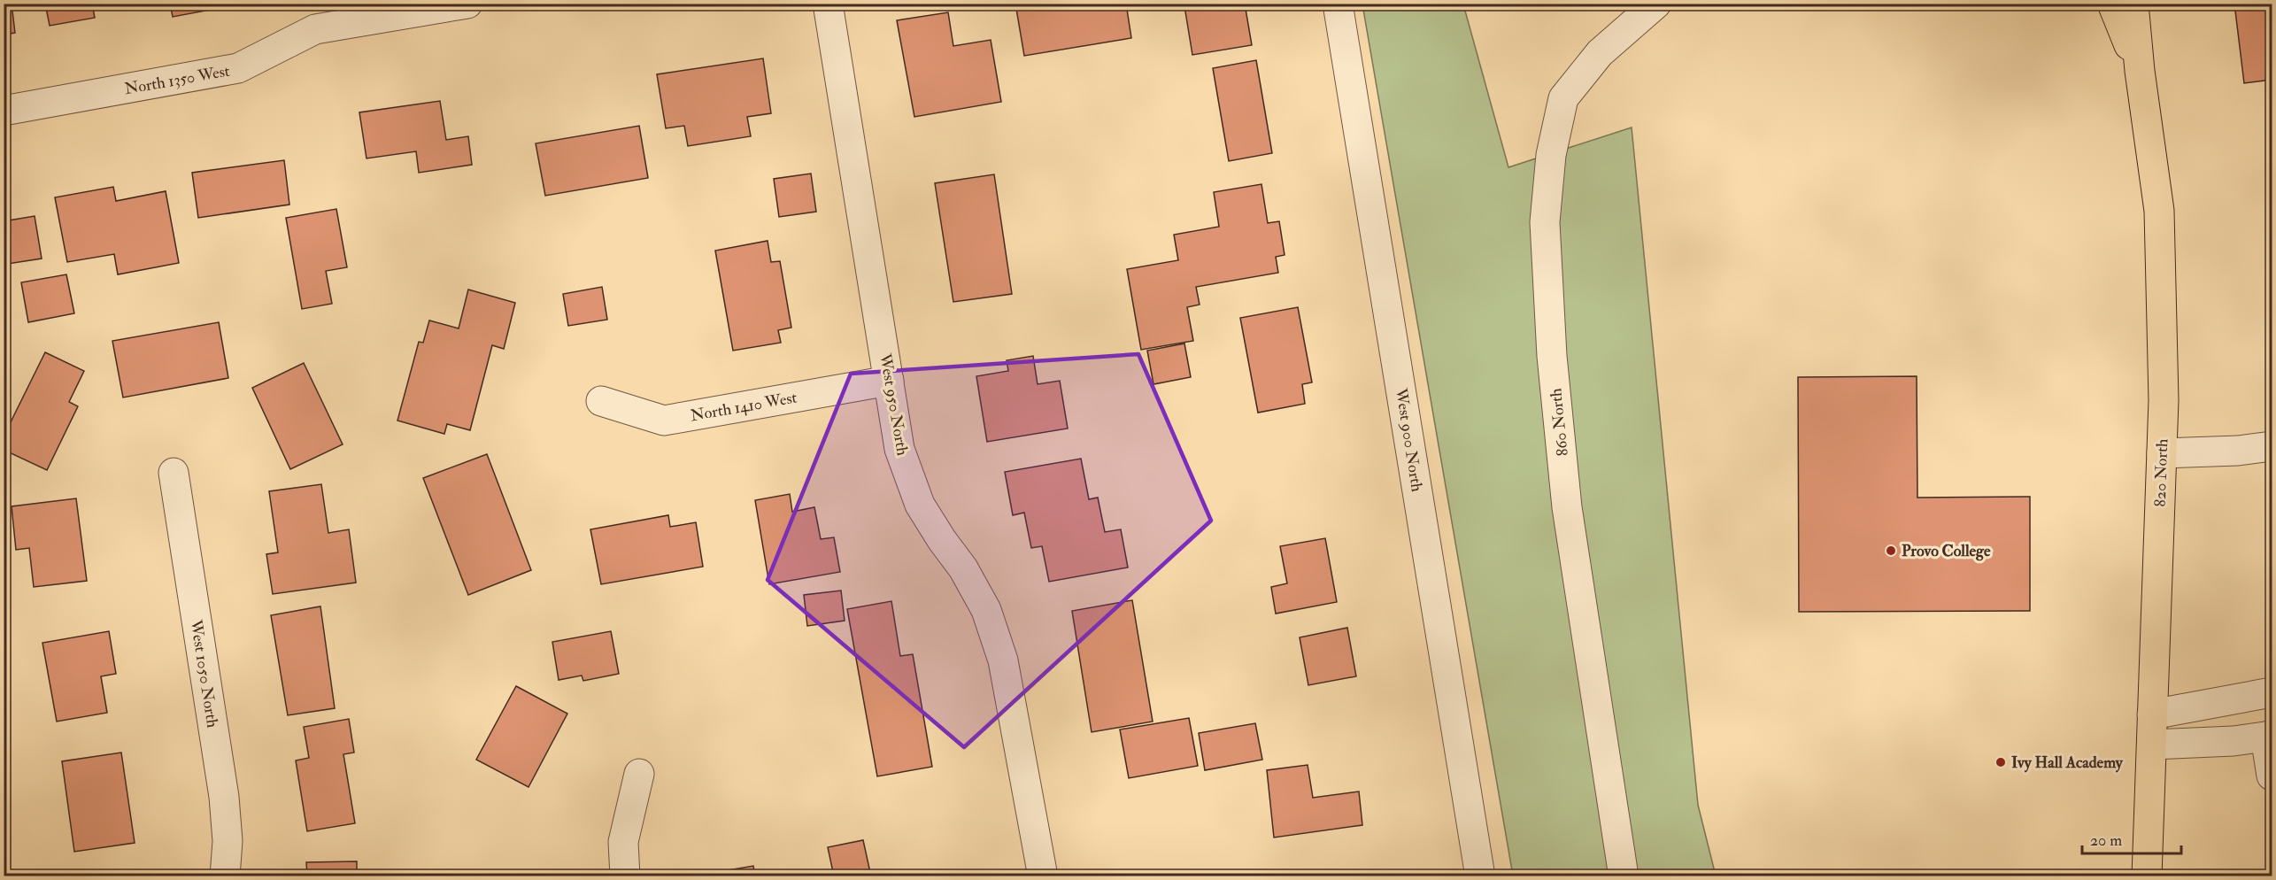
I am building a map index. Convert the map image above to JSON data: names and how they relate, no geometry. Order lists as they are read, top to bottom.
{
  "streets": {
    "main road": ["820 North"],
    "street": [
      "North 1350 West",
      "West 950 North",
      "North 1410 West",
      "860 North",
      "West 900 North",
      "West 1050 North"
    ]
  },
  "crossings": [
    ["West 950 North", "North 1410 West"]
  ],
  "places": ["Provo College", "Ivy Hall Academy"],
  "scale_bar": "20 m"
}
